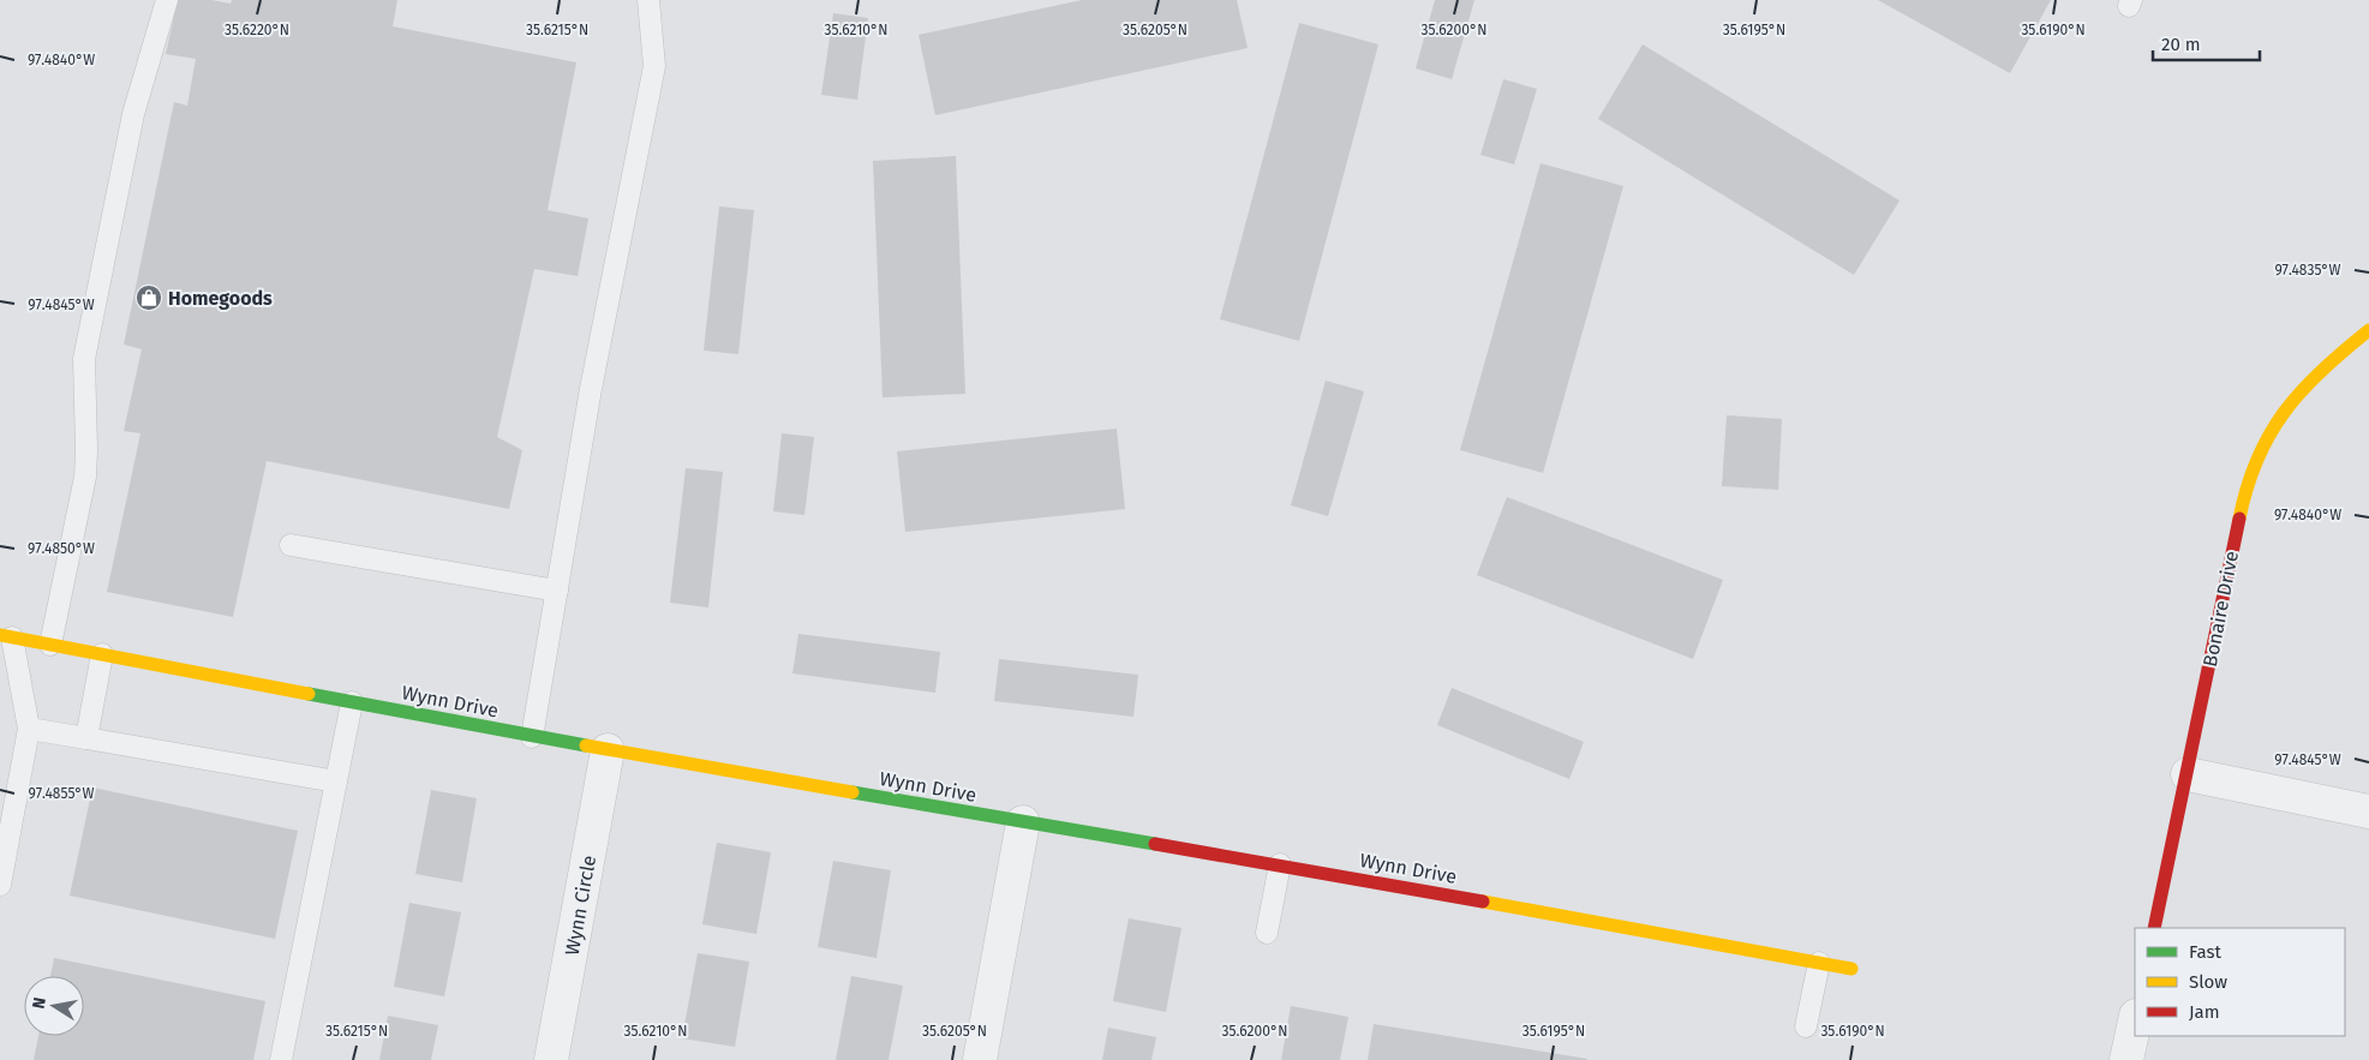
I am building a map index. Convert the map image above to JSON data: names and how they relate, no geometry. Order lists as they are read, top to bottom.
{
  "streets": {
    "street": ["Bonaire Drive", "Wynn Drive", "Wynn Circle"]
  },
  "crossings": [
    ["Wynn Drive", "Wynn Circle"]
  ],
  "places": {
    "shop": ["Homegoods"]
  },
  "legend": ["Fast", "Slow", "Jam"],
  "scale_bar": "20 m",
  "north": "left",
  "coordinates": [
    "35.6220°N",
    "35.6215°N",
    "35.6210°N",
    "35.6205°N",
    "35.6200°N",
    "35.6195°N",
    "35.6190°N",
    "97.4840°W",
    "97.4835°W",
    "97.4845°W",
    "97.4850°W",
    "97.4855°W"
  ]
}
